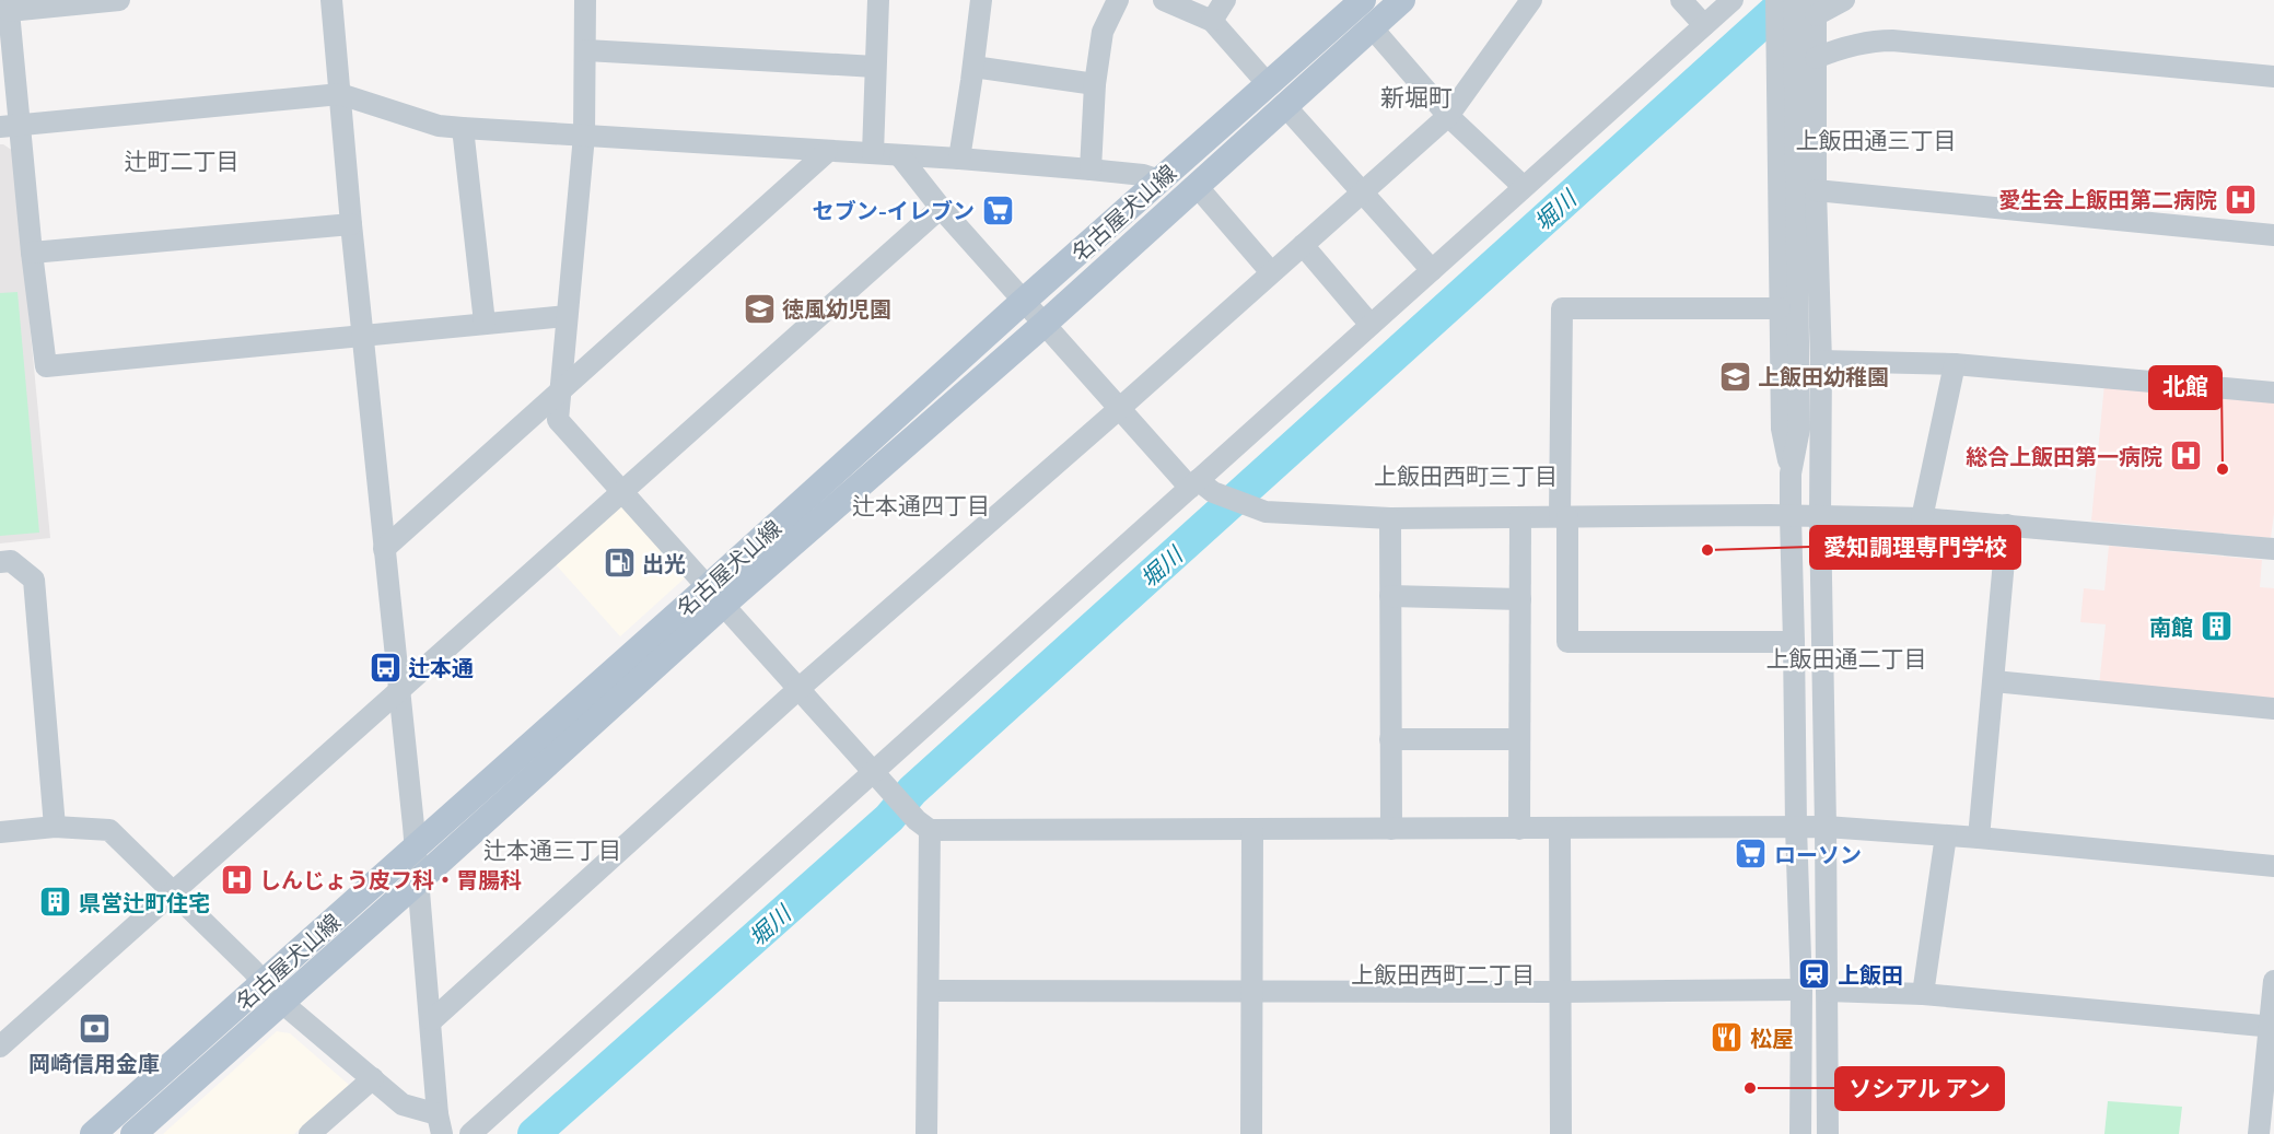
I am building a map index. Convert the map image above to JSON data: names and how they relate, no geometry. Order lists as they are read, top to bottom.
{
  "streets": {
    "main road": ["名古屋犬山線"]
  },
  "districts": [
    "新堀町",
    "上飯田通三丁目",
    "辻町二丁目",
    "上飯田西町三丁目",
    "辻本通四丁目",
    "上飯田通二丁目",
    "辻本通三丁目",
    "上飯田西町二丁目"
  ],
  "water": ["堀川"],
  "places": {
    "hospital": ["愛生会上飯田第二病院", "総合上飯田第一病院", "しんじょう皮フ科・胃腸科"],
    "supermarket": ["セブン-イレブン", "ローソン"],
    "school or university": ["徳風幼児園", "上飯田幼稚園"],
    "other": ["北館", "愛知調理専門学校", "ソシアル アン"],
    "fuel station": ["出光"],
    "building": ["南館", "県営辻町住宅"],
    "bus stop": ["辻本通"],
    "station": ["上飯田"],
    "bank": ["岡崎信用金庫"],
    "restaurant": ["松屋"]
  }
}
